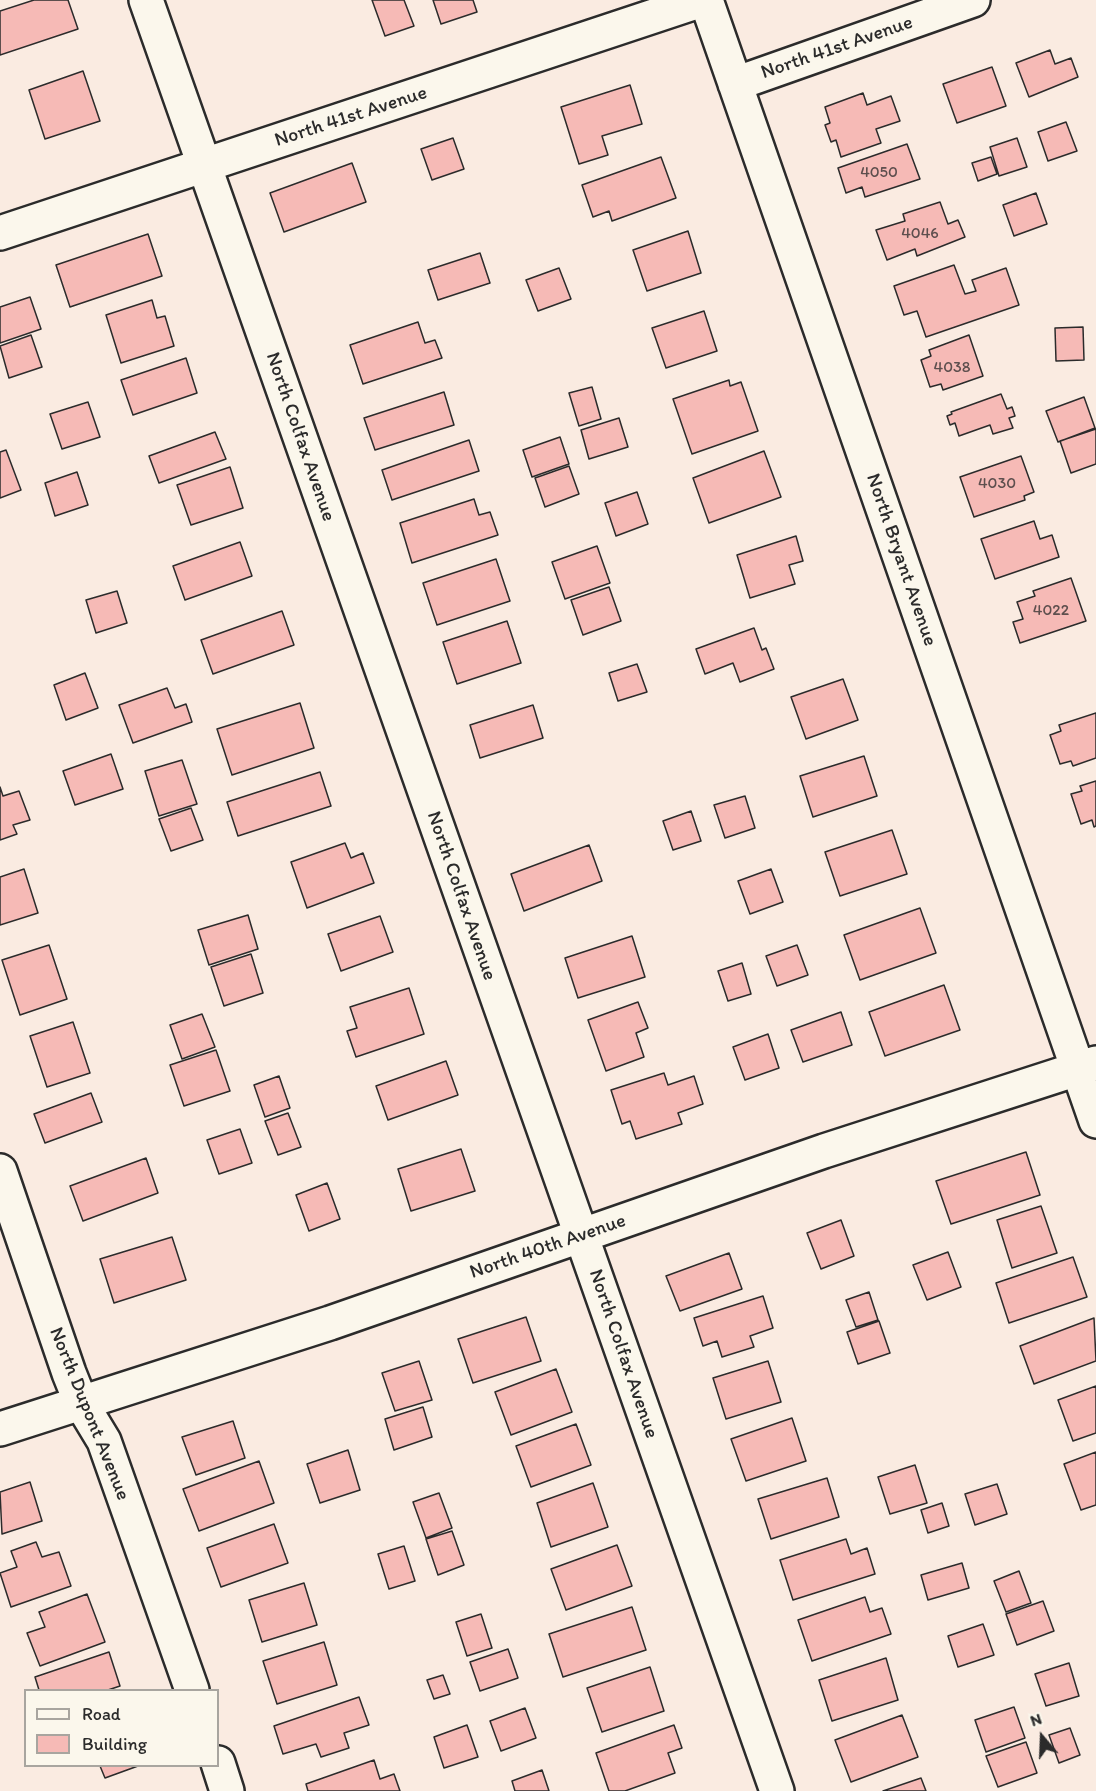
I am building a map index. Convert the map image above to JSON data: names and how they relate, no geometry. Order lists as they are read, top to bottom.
{
  "streets": {
    "street": [
      "North 41st Avenue",
      "North Colfax Avenue",
      "North Bryant Avenue",
      "North 40th Avenue",
      "North Dupont Avenue"
    ]
  },
  "crossings": [
    ["North 41st Avenue", "North Colfax Avenue"],
    ["North 41st Avenue", "North Bryant Avenue"],
    ["North Colfax Avenue", "North 40th Avenue"],
    ["North Bryant Avenue", "North 40th Avenue"],
    ["North 40th Avenue", "North Dupont Avenue"]
  ],
  "house_numbers": [
    "4050",
    "4046",
    "4038",
    "4030",
    "4022"
  ],
  "legend": ["Road", "Building"],
  "north": "top"
}
